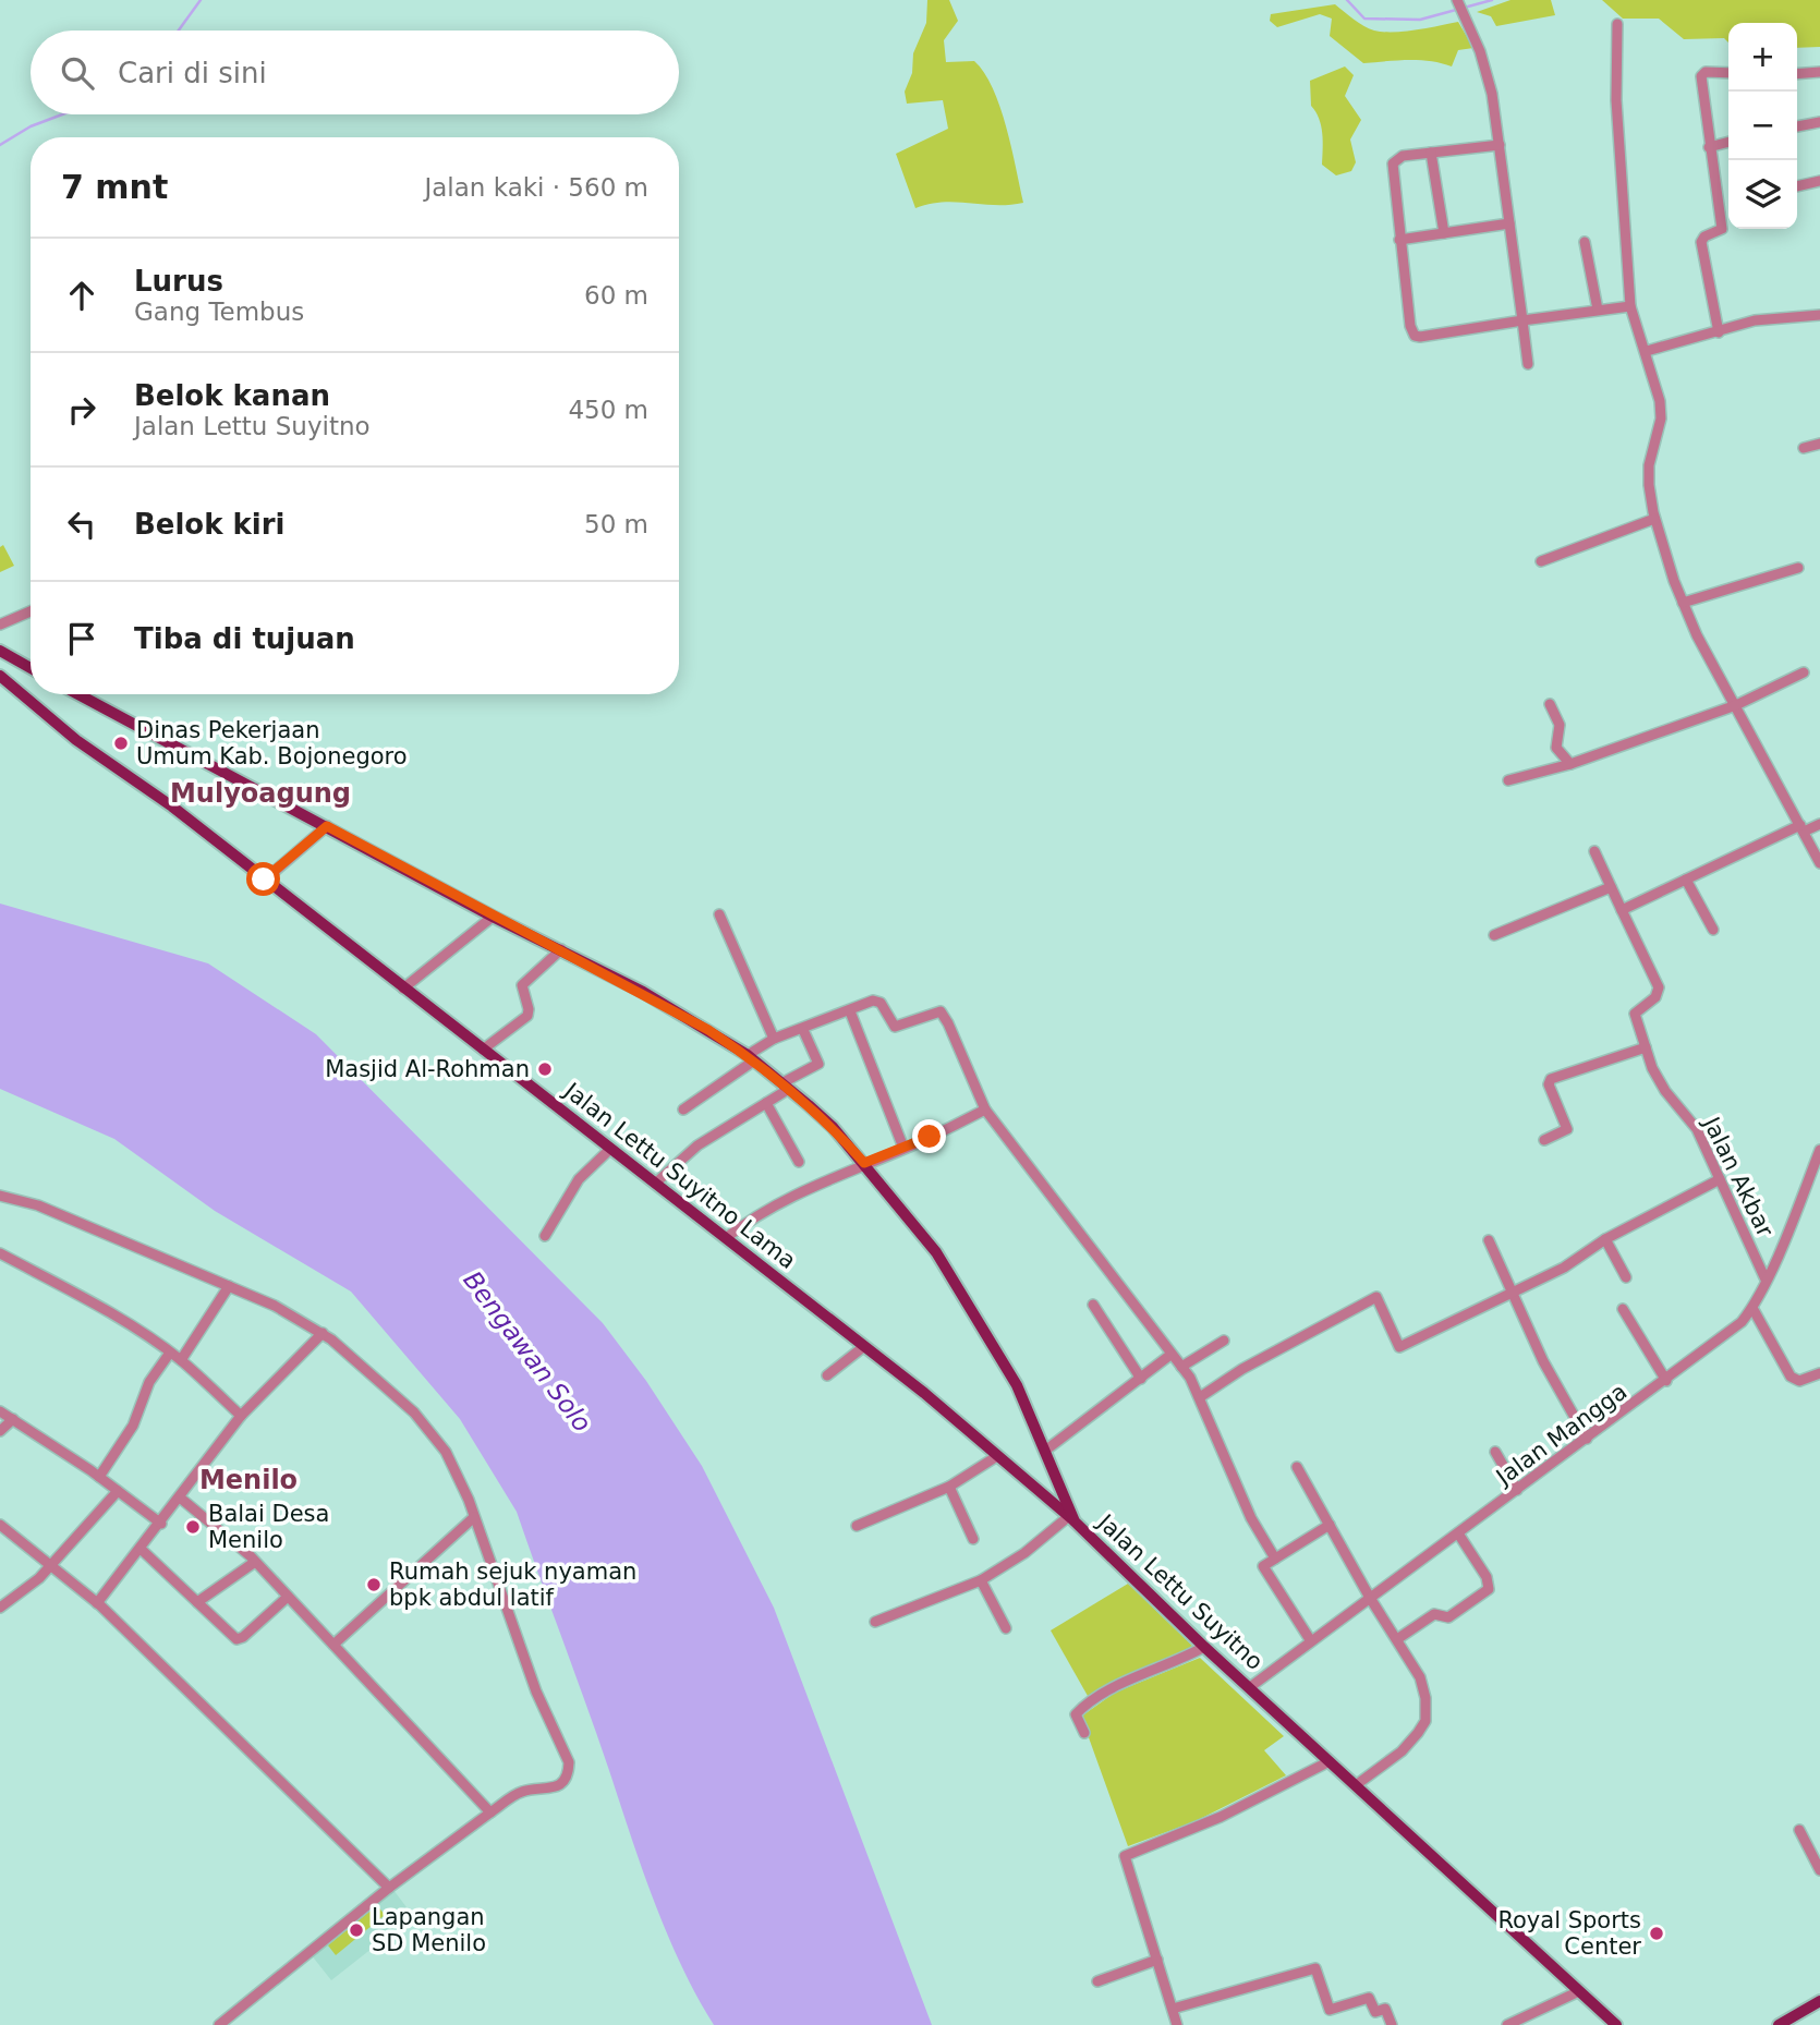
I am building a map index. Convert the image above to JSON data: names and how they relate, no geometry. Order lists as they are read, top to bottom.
{
  "streets": {
    "main road": ["Jalan Lettu Suyitno Lama", "Jalan Lettu Suyitno"],
    "street": ["Jalan Akbar", "Jalan Mangga"]
  },
  "crossings": [
    ["Jalan Lettu Suyitno Lama", "Jalan Lettu Suyitno"],
    ["Jalan Akbar", "Jalan Mangga"],
    ["Jalan Mangga", "Jalan Lettu Suyitno"]
  ],
  "districts": ["Mulyoagung", "Menilo"],
  "water": ["Bengawan Solo"],
  "places": [
    "Dinas Pekerjaan Umum Kab. Bojonegoro",
    "Masjid Al-Rohman",
    "Balai Desa Menilo",
    "Rumah sejuk nyaman bpk abdul latif",
    "Lapangan SD Menilo",
    "Royal Sports Center"
  ],
  "page": {
    "map_buttons": ["+", "−"],
    "search": "Cari di sini",
    "heading": ["7 mnt", "Jalan kaki · 560 m"],
    "list": [
      ["Lurus", "Gang Tembus", "60 m"],
      ["Belok kanan", "Jalan Lettu Suyitno", "450 m"],
      ["Belok kiri", "50 m"],
      "Tiba di tujuan"
    ]
  }
}
